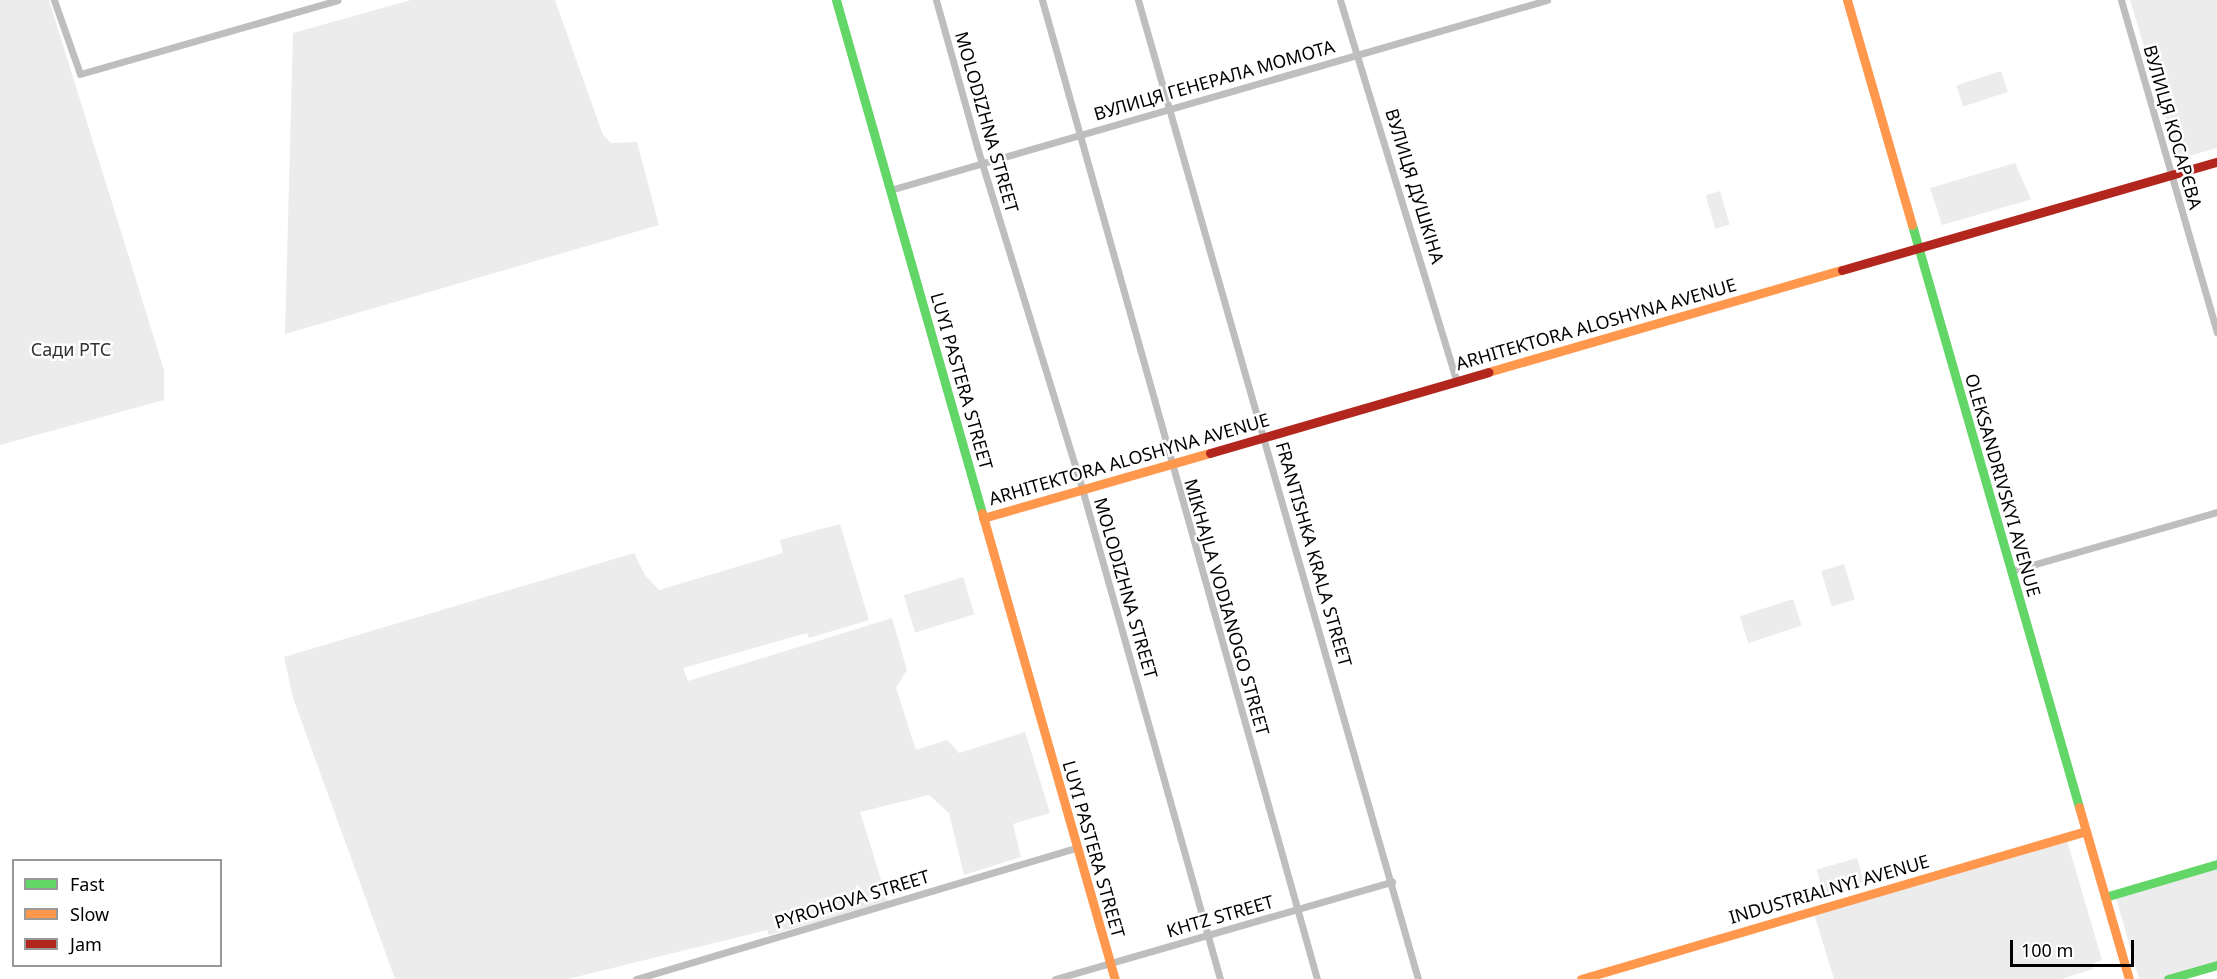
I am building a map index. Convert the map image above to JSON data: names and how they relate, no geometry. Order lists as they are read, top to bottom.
{
  "streets": {
    "street": [
      "ВУЛИЦЯ ГЕНЕРАЛА МОМОТА",
      "MOLODIZHNA STREET",
      "ВУЛИЦЯ КОСАРЄВА",
      "ВУЛИЦЯ ДУШКІНА",
      "ARHITEKTORA ALOSHYNA AVENUE",
      "LUYI PASTERA STREET",
      "OLEKSANDRIVSKYI AVENUE",
      "FRANTISHKA KRALA STREET",
      "MIKHAJLA VODIANOGO STREET",
      "INDUSTRIALNYI AVENUE",
      "PYROHOVA STREET",
      "KHTZ STREET"
    ]
  },
  "crossings": [
    ["ВУЛИЦЯ ГЕНЕРАЛА МОМОТА", "MOLODIZHNA STREET"],
    ["ВУЛИЦЯ ГЕНЕРАЛА МОМОТА", "ВУЛИЦЯ ДУШКІНА"],
    ["ВУЛИЦЯ ГЕНЕРАЛА МОМОТА", "LUYI PASTERA STREET"],
    ["ВУЛИЦЯ ГЕНЕРАЛА МОМОТА", "FRANTISHKA KRALA STREET"],
    ["ВУЛИЦЯ ГЕНЕРАЛА МОМОТА", "MIKHAJLA VODIANOGO STREET"],
    ["MOLODIZHNA STREET", "ARHITEKTORA ALOSHYNA AVENUE"],
    ["MOLODIZHNA STREET", "KHTZ STREET"],
    ["ВУЛИЦЯ КОСАРЄВА", "ARHITEKTORA ALOSHYNA AVENUE"],
    ["ВУЛИЦЯ ДУШКІНА", "ARHITEKTORA ALOSHYNA AVENUE"],
    ["ARHITEKTORA ALOSHYNA AVENUE", "LUYI PASTERA STREET"],
    ["ARHITEKTORA ALOSHYNA AVENUE", "OLEKSANDRIVSKYI AVENUE"],
    ["ARHITEKTORA ALOSHYNA AVENUE", "FRANTISHKA KRALA STREET"],
    ["ARHITEKTORA ALOSHYNA AVENUE", "MIKHAJLA VODIANOGO STREET"],
    ["LUYI PASTERA STREET", "PYROHOVA STREET"],
    ["LUYI PASTERA STREET", "KHTZ STREET"],
    ["OLEKSANDRIVSKYI AVENUE", "INDUSTRIALNYI AVENUE"],
    ["FRANTISHKA KRALA STREET", "KHTZ STREET"],
    ["MIKHAJLA VODIANOGO STREET", "KHTZ STREET"]
  ],
  "parks": ["Сади РТС"],
  "legend": ["Fast", "Slow", "Jam"],
  "scale_bar": "100 m"
}
